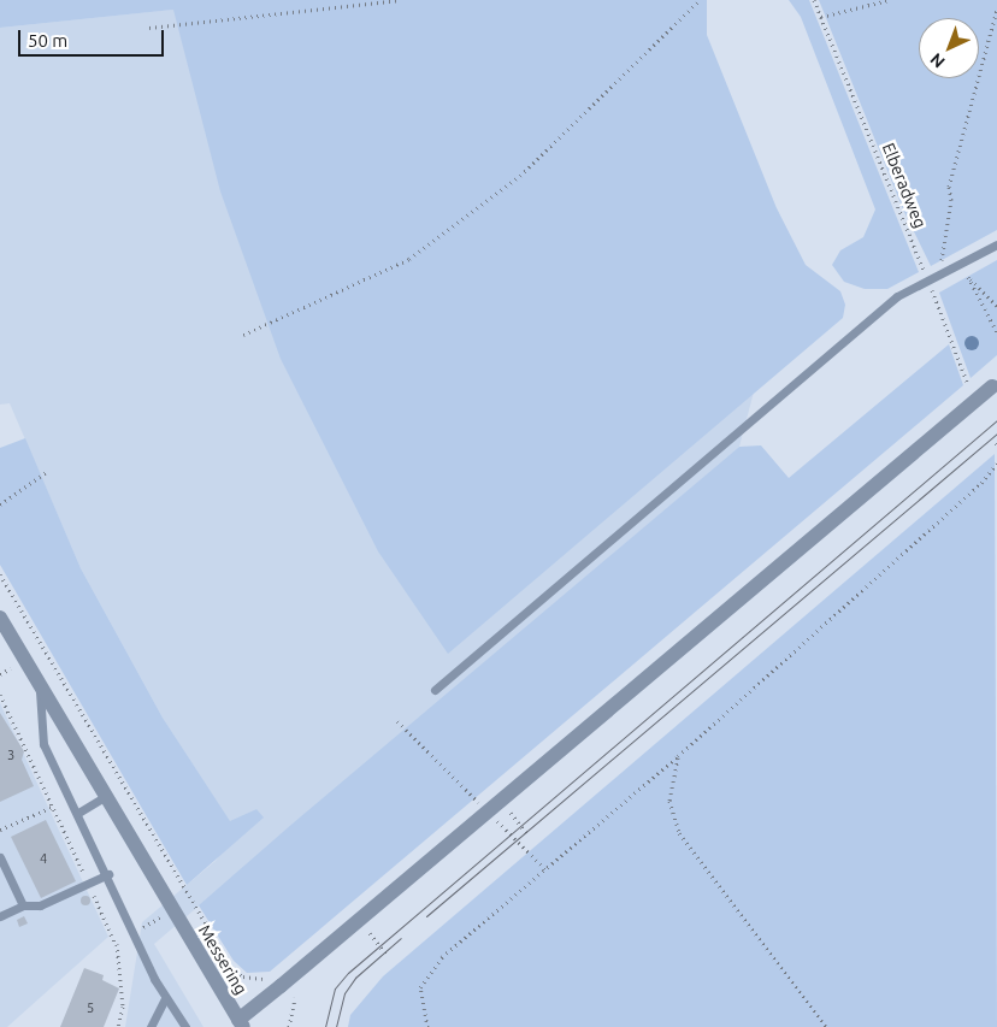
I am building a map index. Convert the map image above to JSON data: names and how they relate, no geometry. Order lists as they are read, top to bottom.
{
  "streets": {
    "street": ["Messering"],
    "path": ["Elberadweg"]
  },
  "house_numbers": ["3", "4", "5"],
  "scale_bar": "50 m",
  "north": "bottom left"
}
